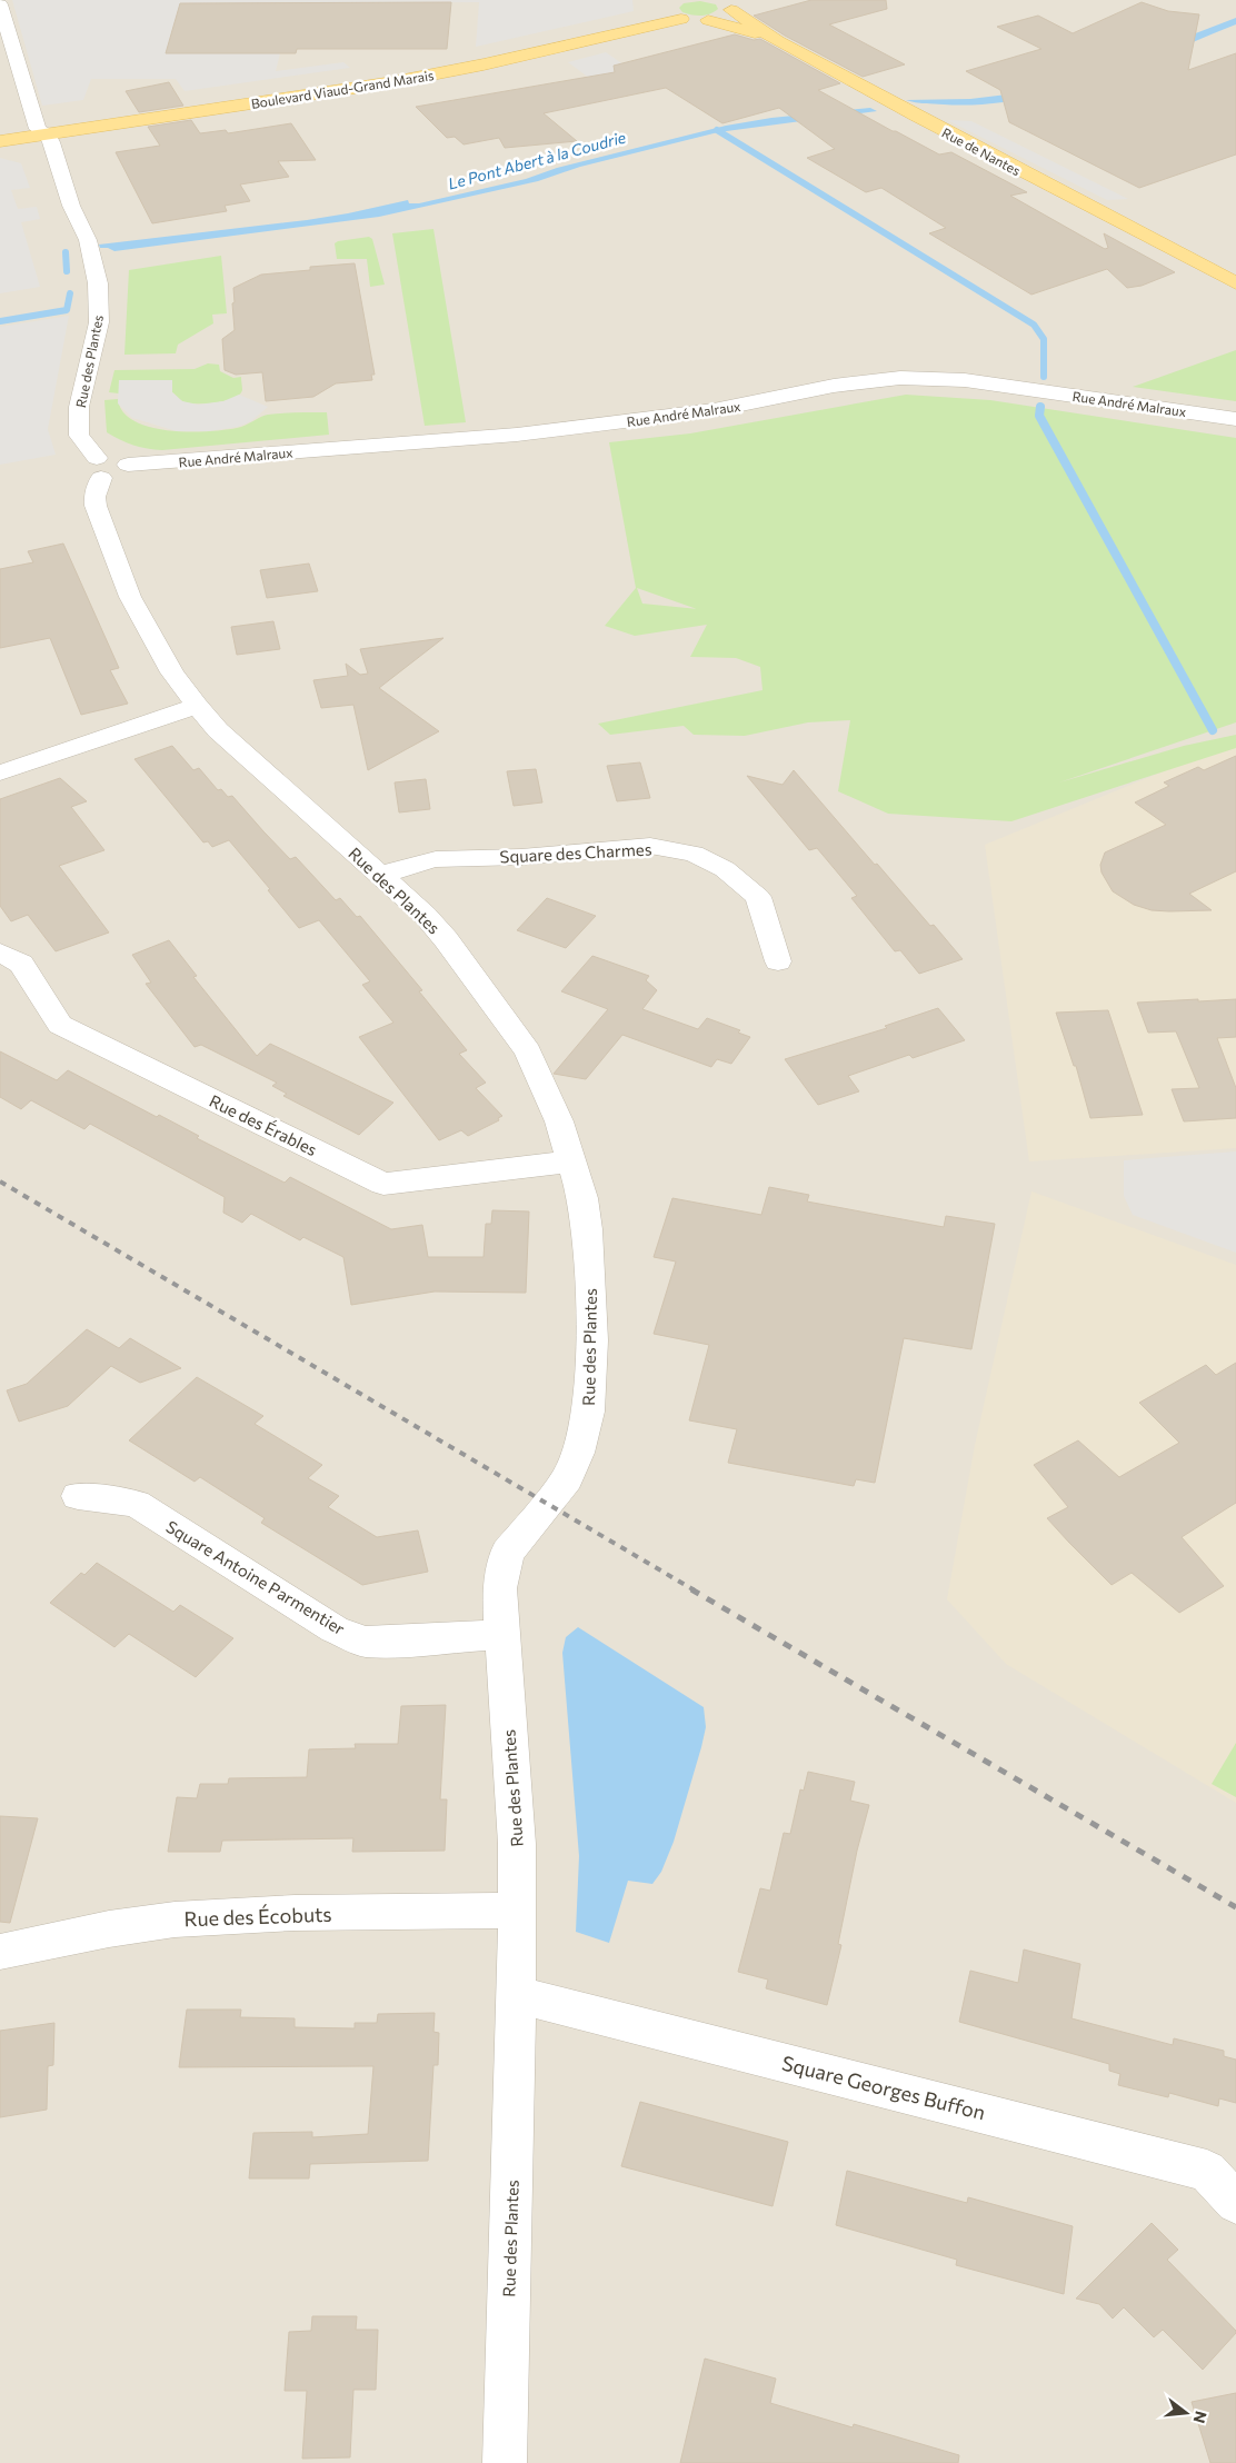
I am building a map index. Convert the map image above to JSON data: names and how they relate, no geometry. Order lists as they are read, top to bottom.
{
  "streets": {
    "main road": ["Boulevard Viaud-Grand Marais", "Rue de Nantes"],
    "street": [
      "Rue des Plantes",
      "Rue André Malraux",
      "Square des Charmes",
      "Rue des Érables",
      "Square Antoine Parmentier",
      "Rue des Écobuts",
      "Square Georges Buffon"
    ]
  },
  "crossings": [
    ["Boulevard Viaud-Grand Marais", "Rue des Plantes"],
    ["Rue des Plantes", "Rue André Malraux"],
    ["Rue des Plantes", "Square des Charmes"],
    ["Rue des Plantes", "Rue des Érables"],
    ["Rue des Plantes", "Square Antoine Parmentier"],
    ["Rue des Plantes", "Rue des Écobuts"],
    ["Rue des Plantes", "Square Georges Buffon"]
  ],
  "water": ["Le Pont Abert à la Coudrie"],
  "north": "right"
}
